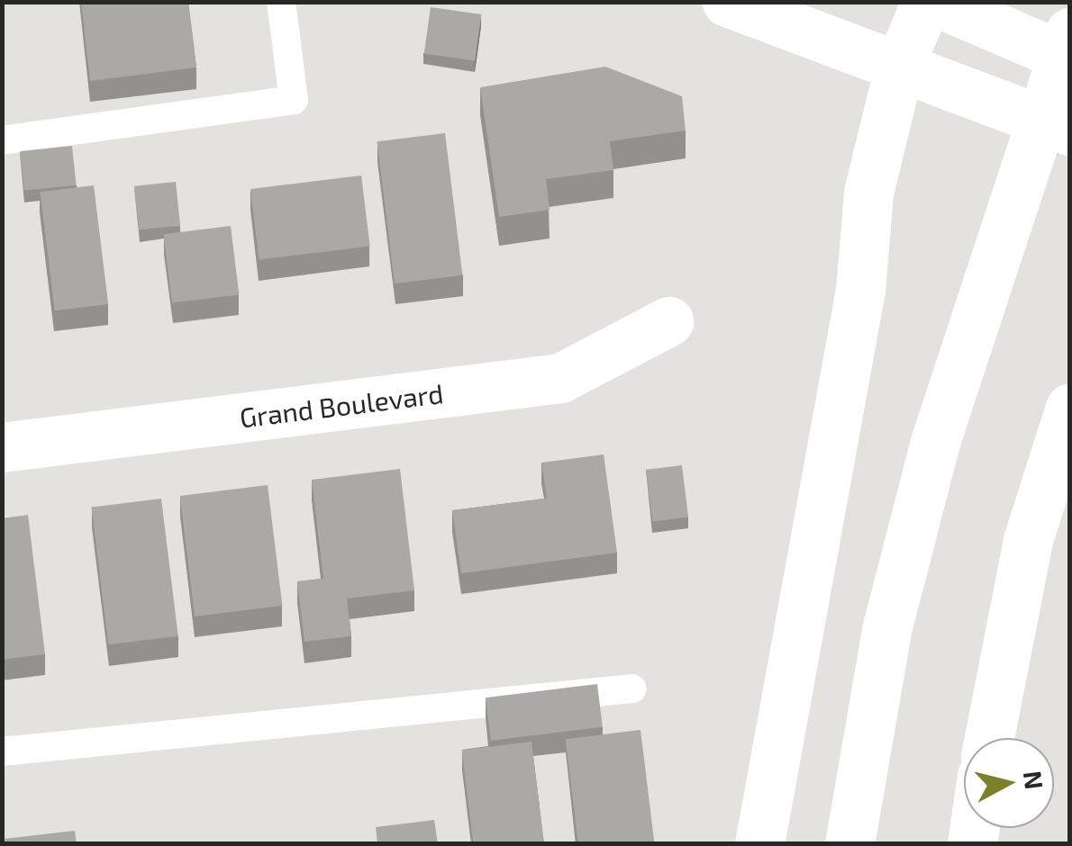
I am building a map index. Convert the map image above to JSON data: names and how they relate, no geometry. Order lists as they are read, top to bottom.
{
  "streets": {
    "main road": ["Grand Boulevard"]
  },
  "north": "right"
}
